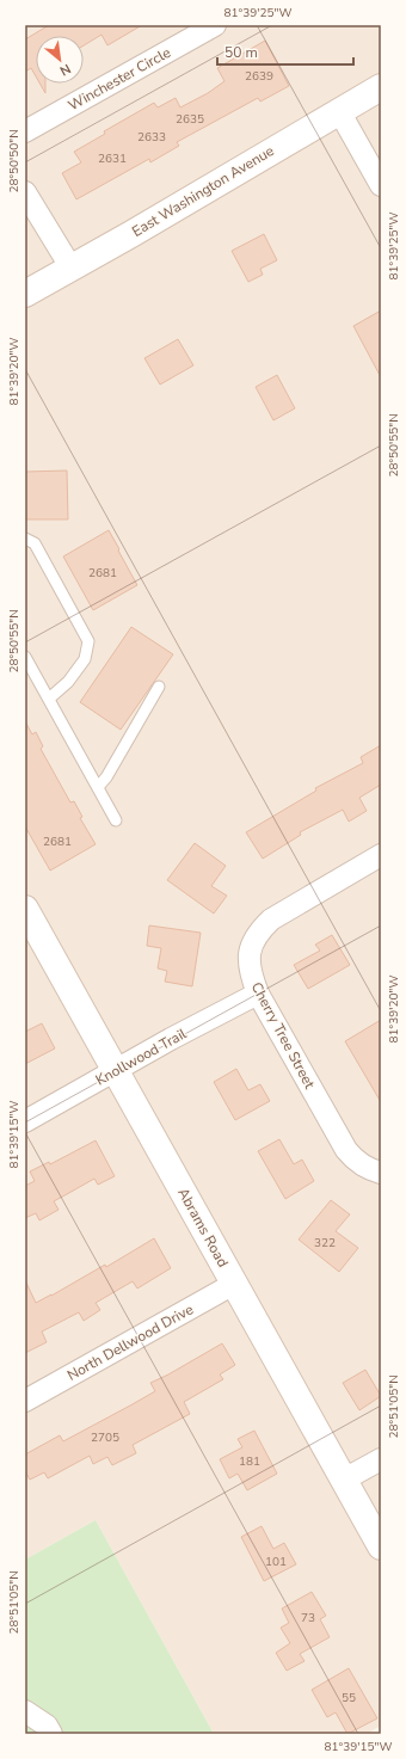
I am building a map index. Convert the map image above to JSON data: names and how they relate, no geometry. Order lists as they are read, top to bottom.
{
  "streets": {
    "street": [
      "Winchester Circle",
      "East Washington Avenue",
      "Cherry Tree Street",
      "Knollwood Trail",
      "Abrams Road",
      "North Dellwood Drive"
    ]
  },
  "crossings": [
    ["Cherry Tree Street", "Knollwood Trail"],
    ["Knollwood Trail", "Abrams Road"],
    ["Abrams Road", "North Dellwood Drive"]
  ],
  "house_numbers": [
    "2639",
    "2635",
    "2633",
    "2631",
    "2681",
    "2681",
    "322",
    "2705",
    "181",
    "101",
    "73",
    "55"
  ],
  "scale_bar": "50 m",
  "north": "bottom right",
  "coordinates": [
    "81°39'25\"W",
    "28°50'50\"N",
    "81°39'20\"W",
    "28°50'55\"N",
    "81°39'15\"W",
    "28°51'05\"N"
  ]
}
